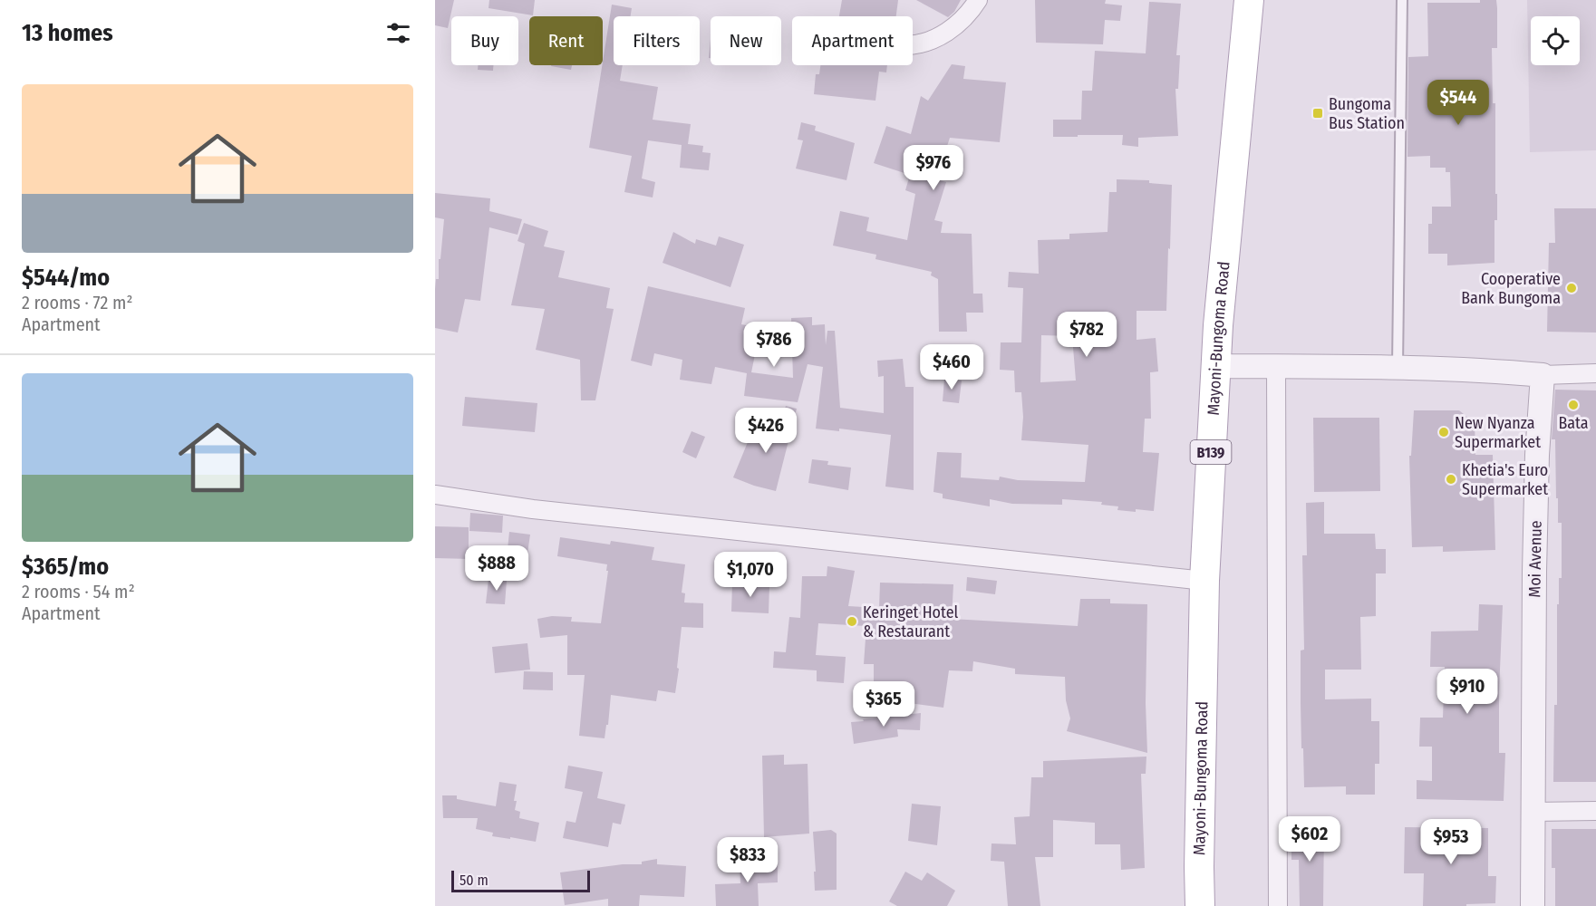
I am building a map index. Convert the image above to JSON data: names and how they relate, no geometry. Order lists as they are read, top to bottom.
{
  "streets": {
    "main road": ["Mayoni-Bungoma Road", "B139"],
    "street": ["Moi Avenue"]
  },
  "places": {
    "transit": ["Bungoma Bus Station"],
    "other": [
      "Cooperative Bank Bungoma",
      "Bata",
      "New Nyanza Supermarket",
      "Khetia's Euro Supermarket",
      "Keringet Hotel & Restaurant"
    ]
  },
  "scale_bar": "50 m",
  "page": {
    "heading": "13 homes",
    "chip": [
      "Buy",
      "Rent",
      "Filters",
      "New",
      "Apartment"
    ],
    "list": [
      {
        "name": "$544/mo",
        "note": "2 rooms · 72 m² · Apartment"
      },
      {
        "name": "$365/mo",
        "note": "2 rooms · 54 m² · Apartment"
      }
    ],
    "price": [
      "$544",
      "$976",
      "$782",
      "$786",
      "$460",
      "$426",
      "$888",
      "$1,070",
      "$910",
      "$365",
      "$602",
      "$953",
      "$833"
    ],
    "scale": "50 m"
  }
}
